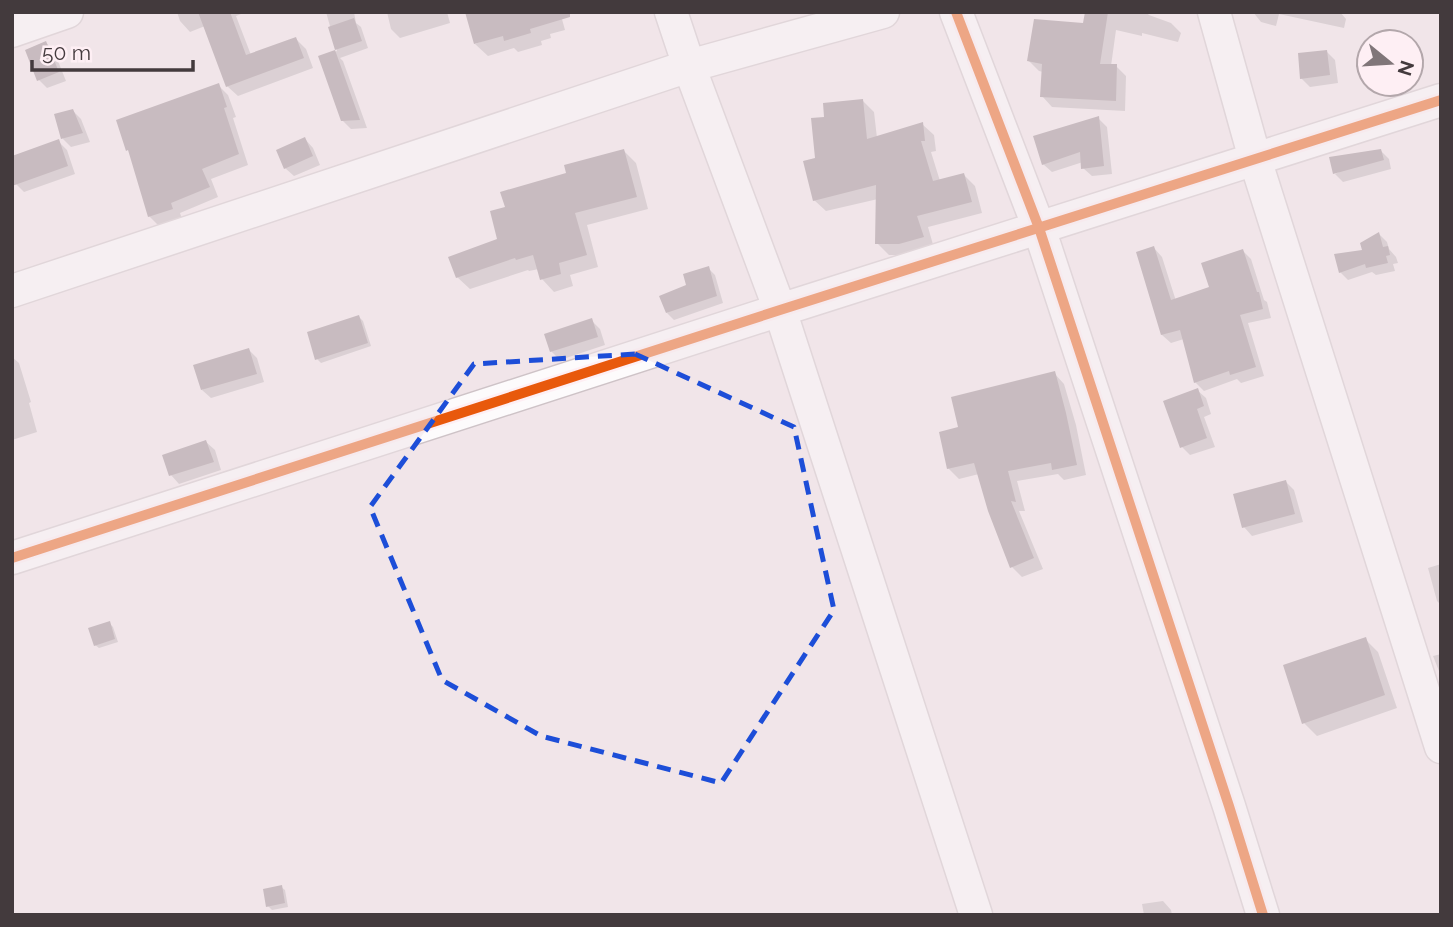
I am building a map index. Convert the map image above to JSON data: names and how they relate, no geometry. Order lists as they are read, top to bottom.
{
  "scale_bar": "50 m",
  "north": "right"
}
